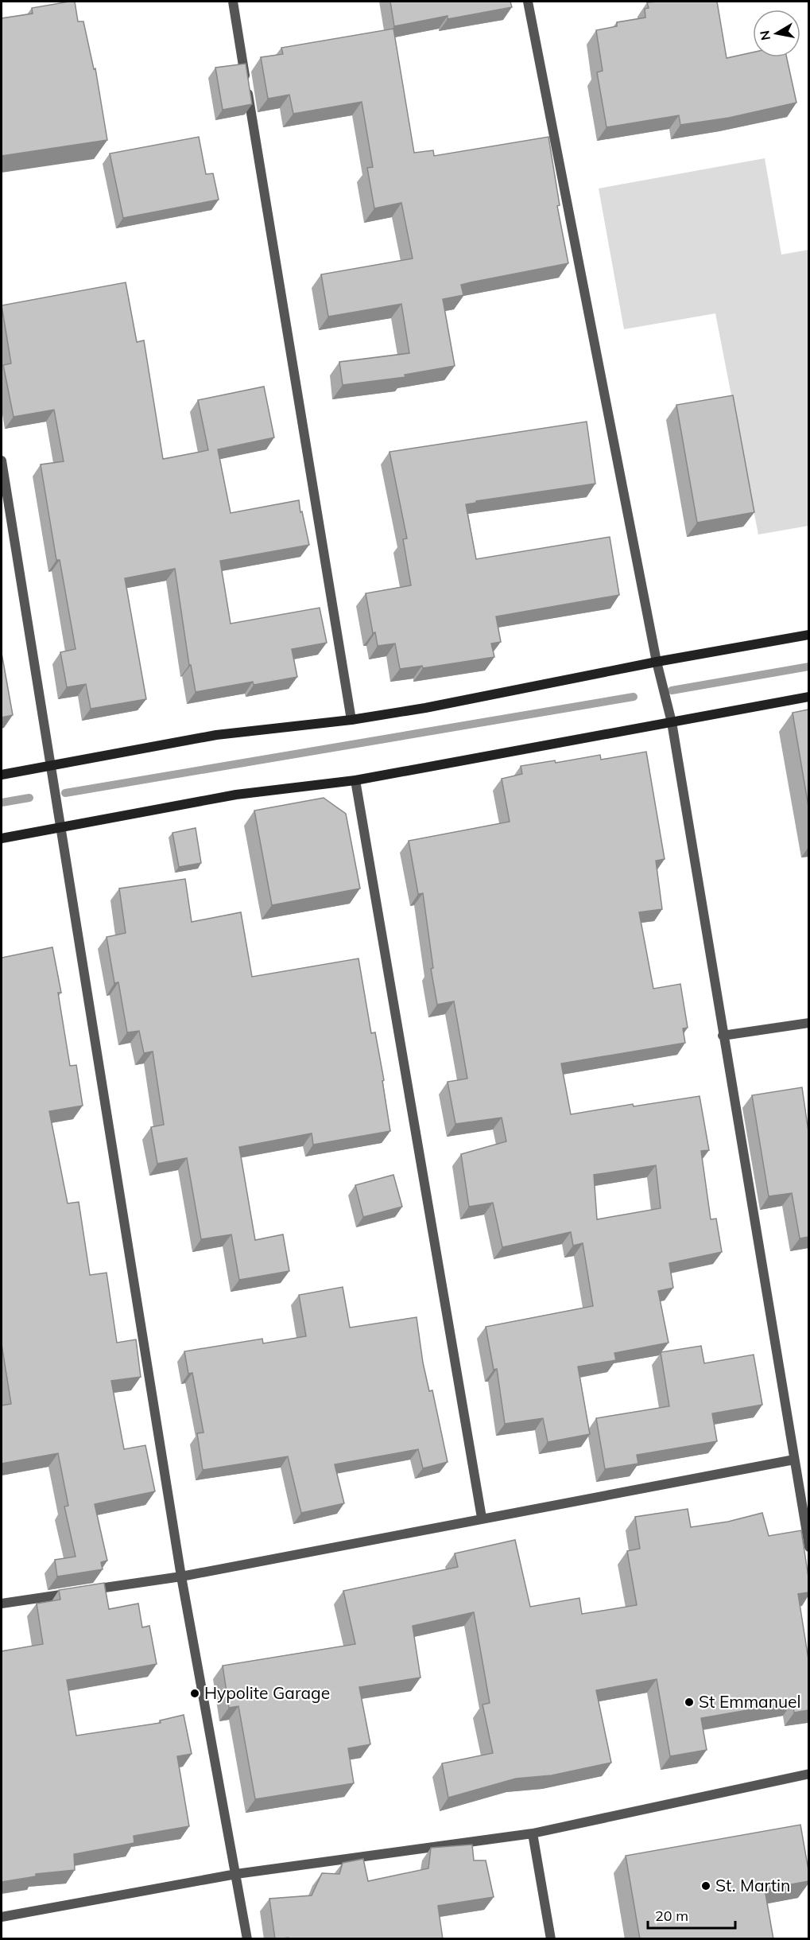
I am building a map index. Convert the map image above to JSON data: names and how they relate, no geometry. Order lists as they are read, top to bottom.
{
  "places": ["Hypolite Garage", "St Emmanuel", "St. Martin"],
  "scale_bar": "20 m",
  "north": "left"
}
